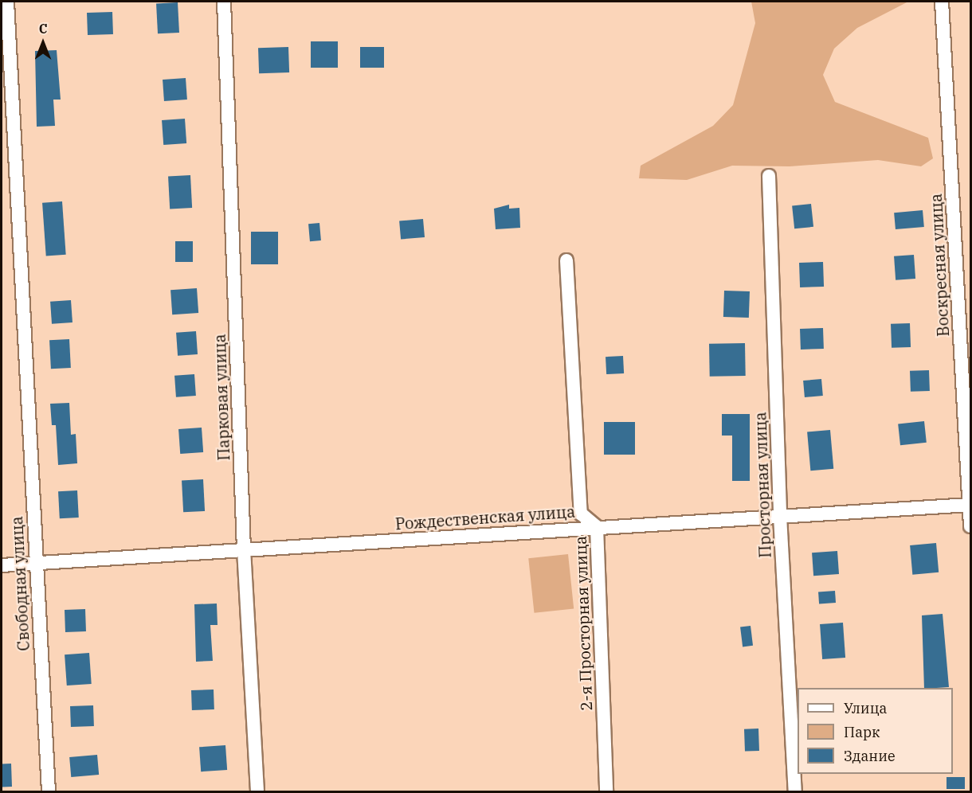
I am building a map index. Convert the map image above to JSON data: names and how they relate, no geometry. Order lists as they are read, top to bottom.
{
  "streets": {
    "street": [
      "Воскресная улица",
      "Парковая улица",
      "Просторная улица",
      "Рождественская улица",
      "Свободная улица",
      "2-я Просторная улица"
    ]
  },
  "crossings": [
    ["Воскресная улица", "Рождественская улица"],
    ["Парковая улица", "Рождественская улица"],
    ["Просторная улица", "Рождественская улица"],
    ["Рождественская улица", "Свободная улица"],
    ["Рождественская улица", "2-я Просторная улица"]
  ],
  "legend": ["Улица", "Парк", "Здание"],
  "north": "top"
}
